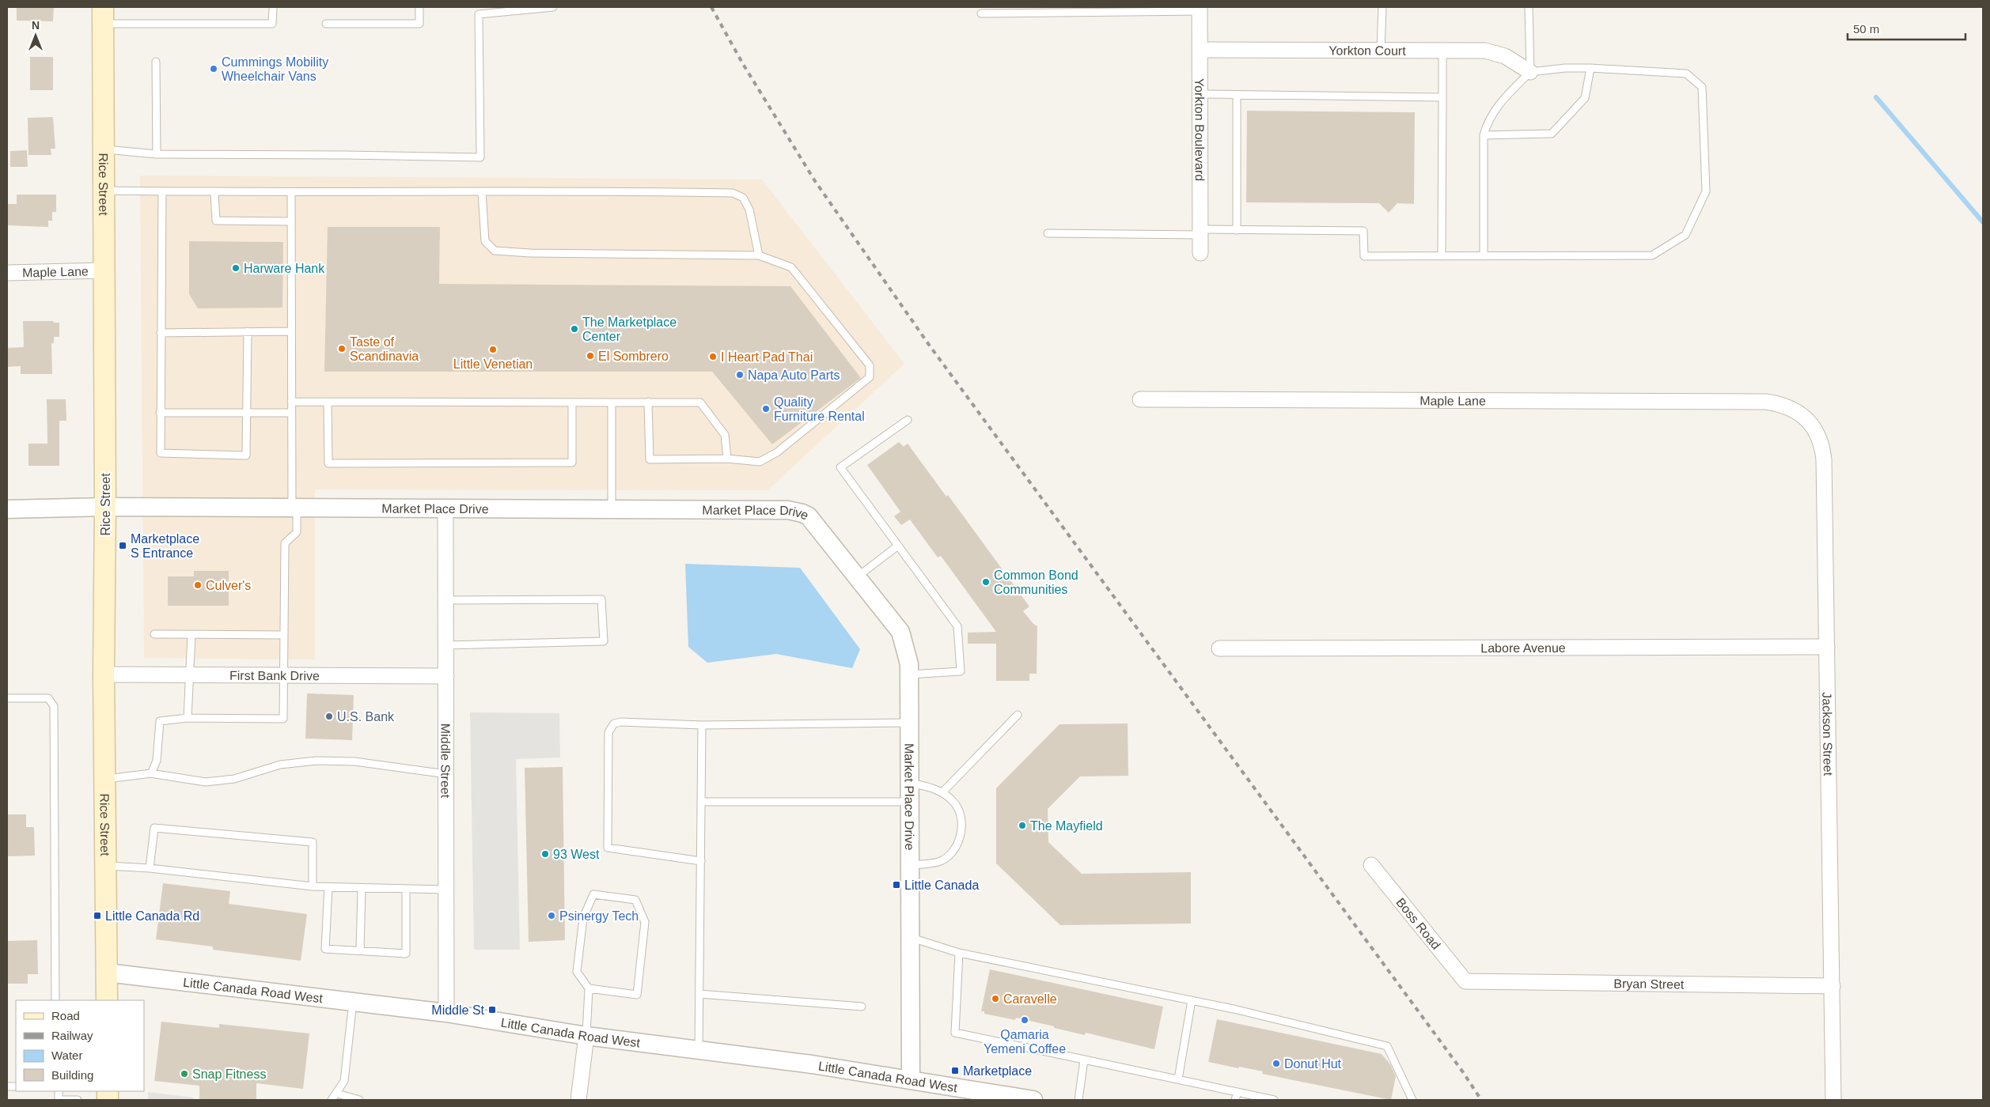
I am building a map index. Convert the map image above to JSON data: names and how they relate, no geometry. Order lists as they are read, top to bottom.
{
  "streets": {
    "main road": ["Rice Street"],
    "street": [
      "Yorkton Court",
      "Yorkton Boulevard",
      "Maple Lane",
      "Market Place Drive",
      "Labore Avenue",
      "First Bank Drive",
      "Jackson Street",
      "Middle Street",
      "Boss Road",
      "Bryan Street",
      "Little Canada Road West"
    ]
  },
  "crossings": [
    ["Yorkton Court", "Yorkton Boulevard"],
    ["Rice Street", "Maple Lane"],
    ["Rice Street", "Market Place Drive"],
    ["Rice Street", "First Bank Drive"],
    ["Rice Street", "Little Canada Road West"],
    ["Maple Lane", "Jackson Street"],
    ["Market Place Drive", "Middle Street"],
    ["Market Place Drive", "Little Canada Road West"],
    ["Labore Avenue", "Jackson Street"],
    ["First Bank Drive", "Middle Street"],
    ["Jackson Street", "Bryan Street"],
    ["Middle Street", "Little Canada Road West"],
    ["Boss Road", "Bryan Street"]
  ],
  "places": {
    "other": [
      "Cummings Mobility Wheelchair Vans",
      "Harware Hank",
      "The Marketplace Center",
      "Taste of Scandinavia",
      "Little Venetian",
      "El Sombrero",
      "I Heart Pad Thai",
      "Napa Auto Parts",
      "Quality Furniture Rental",
      "Common Bond Communities",
      "Culver's",
      "U.S. Bank",
      "The Mayfield",
      "93 West",
      "Psinergy Tech",
      "Caravelle",
      "Qamaria Yemeni Coffee",
      "Donut Hut",
      "Snap Fitness"
    ],
    "transit": [
      "Marketplace S Entrance",
      "Little Canada",
      "Little Canada Rd",
      "Middle St",
      "Marketplace"
    ]
  },
  "legend": [
    "Road",
    "Railway",
    "Water",
    "Building"
  ],
  "scale_bar": "50 m",
  "north": "top"
}
